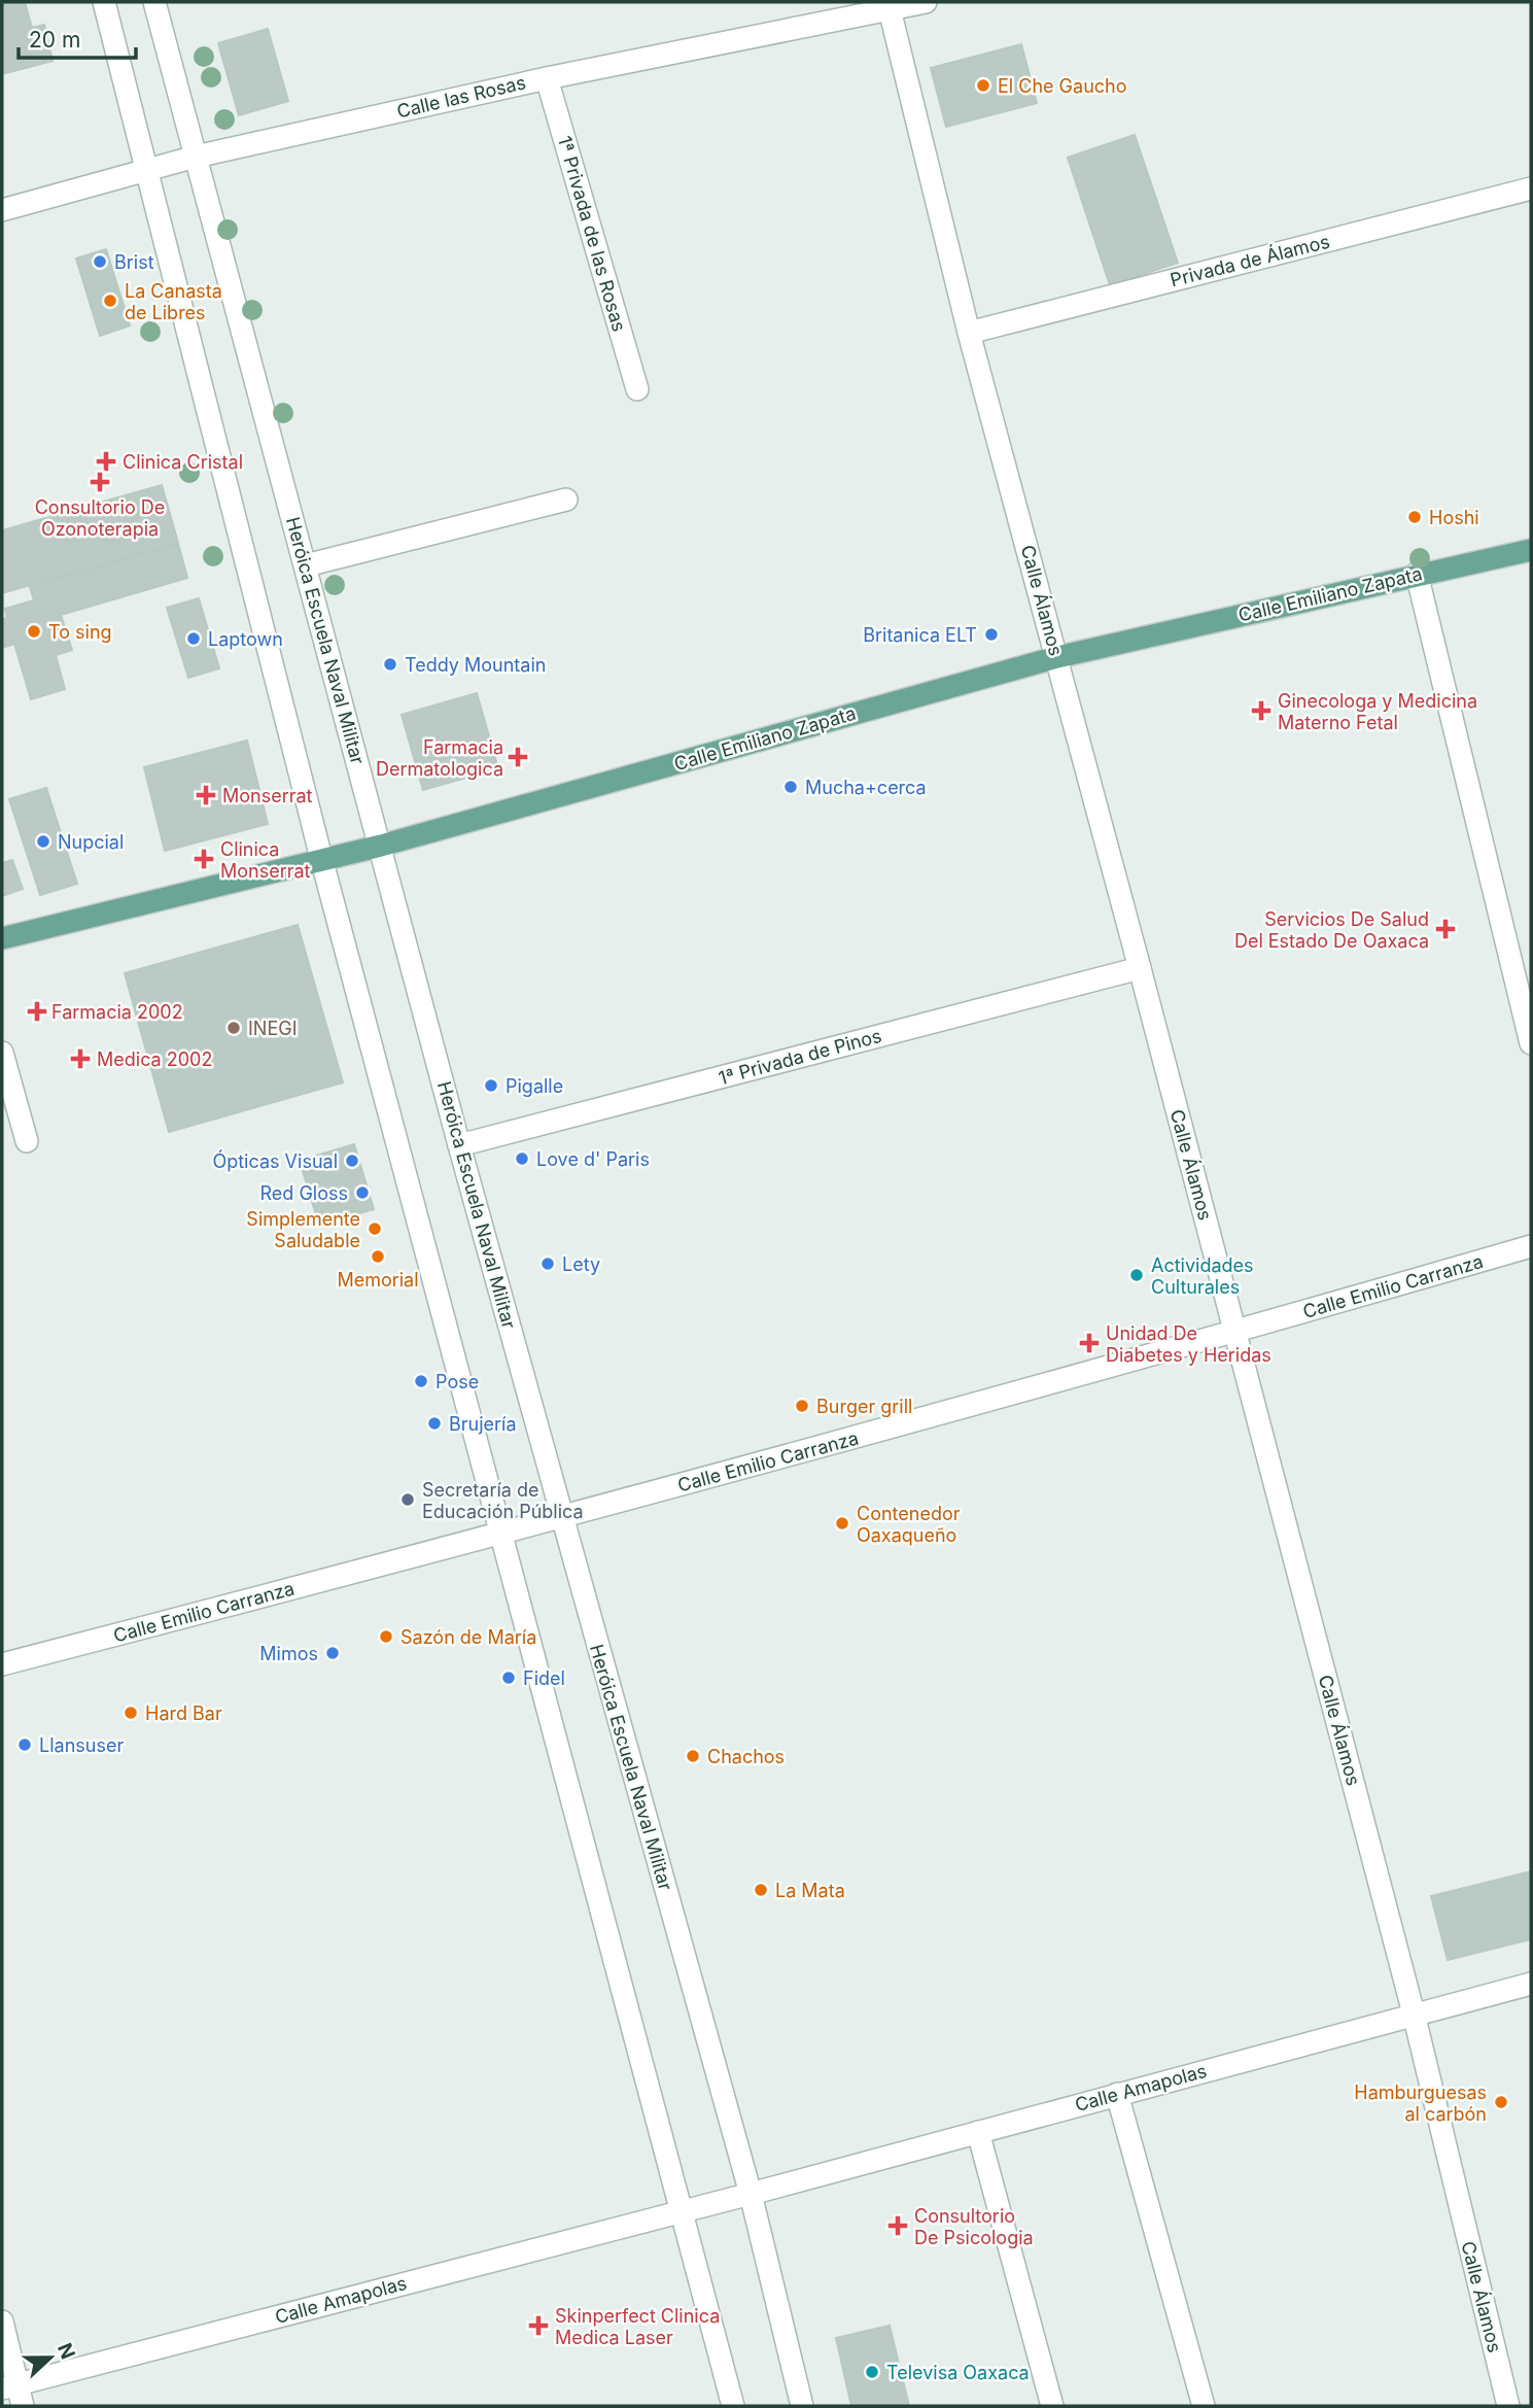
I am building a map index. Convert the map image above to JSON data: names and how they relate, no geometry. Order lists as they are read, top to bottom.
{
  "streets": {
    "main road": ["Calle Emiliano Zapata"],
    "street": [
      "Calle las Rosas",
      "1ª Privada de las Rosas",
      "Privada de Álamos",
      "Calle Álamos",
      "Heróica Escuela Naval Militar",
      "1ª Privada de Pinos",
      "Calle Emilio Carranza",
      "Calle Amapolas"
    ]
  },
  "crossings": [
    ["Calle las Rosas", "1ª Privada de las Rosas"],
    ["Calle las Rosas", "Calle Álamos"],
    ["Calle las Rosas", "Heróica Escuela Naval Militar"],
    ["Privada de Álamos", "Calle Álamos"],
    ["Calle Emiliano Zapata", "Calle Álamos"],
    ["Calle Emiliano Zapata", "Heróica Escuela Naval Militar"],
    ["Calle Álamos", "1ª Privada de Pinos"],
    ["Calle Álamos", "Calle Emilio Carranza"],
    ["Calle Álamos", "Calle Amapolas"],
    ["Heróica Escuela Naval Militar", "1ª Privada de Pinos"],
    ["Heróica Escuela Naval Militar", "Calle Emilio Carranza"],
    ["Heróica Escuela Naval Militar", "Calle Amapolas"]
  ],
  "places": {
    "other": [
      "El Che Gaucho",
      "Brist",
      "La Canasta de Libres",
      "Hoshi",
      "To sing",
      "Britanica ELT",
      "Laptown",
      "Teddy Mountain",
      "Mucha+cerca",
      "Nupcial",
      "INEGI",
      "Pigalle",
      "Love d' Paris",
      "Ópticas Visual",
      "Red Gloss",
      "Simplemente Saludable",
      "Memorial",
      "Lety",
      "Actividades Culturales",
      "Pose",
      "Burger grill",
      "Brujería",
      "Secretaría de Educación Pública",
      "Contenedor Oaxaqueño",
      "Sazón de María",
      "Mimos",
      "Fidel",
      "Hard Bar",
      "Llansuser",
      "Chachos",
      "La Mata",
      "Hamburguesas al carbón",
      "Televisa Oaxaca"
    ],
    "health": [
      "Clinica Cristal",
      "Consultorio De Ozonoterapia",
      "Ginecologa y Medicina Materno Fetal",
      "Farmacia Dermatologica",
      "Monserrat",
      "Clinica Monserrat",
      "Servicios De Salud Del Estado De Oaxaca",
      "Farmacia 2002",
      "Medica 2002",
      "Unidad De Diabetes y Heridas",
      "Consultorio De Psicologia",
      "Skinperfect Clinica Medica Laser"
    ]
  },
  "scale_bar": "20 m",
  "north": "right"
}
